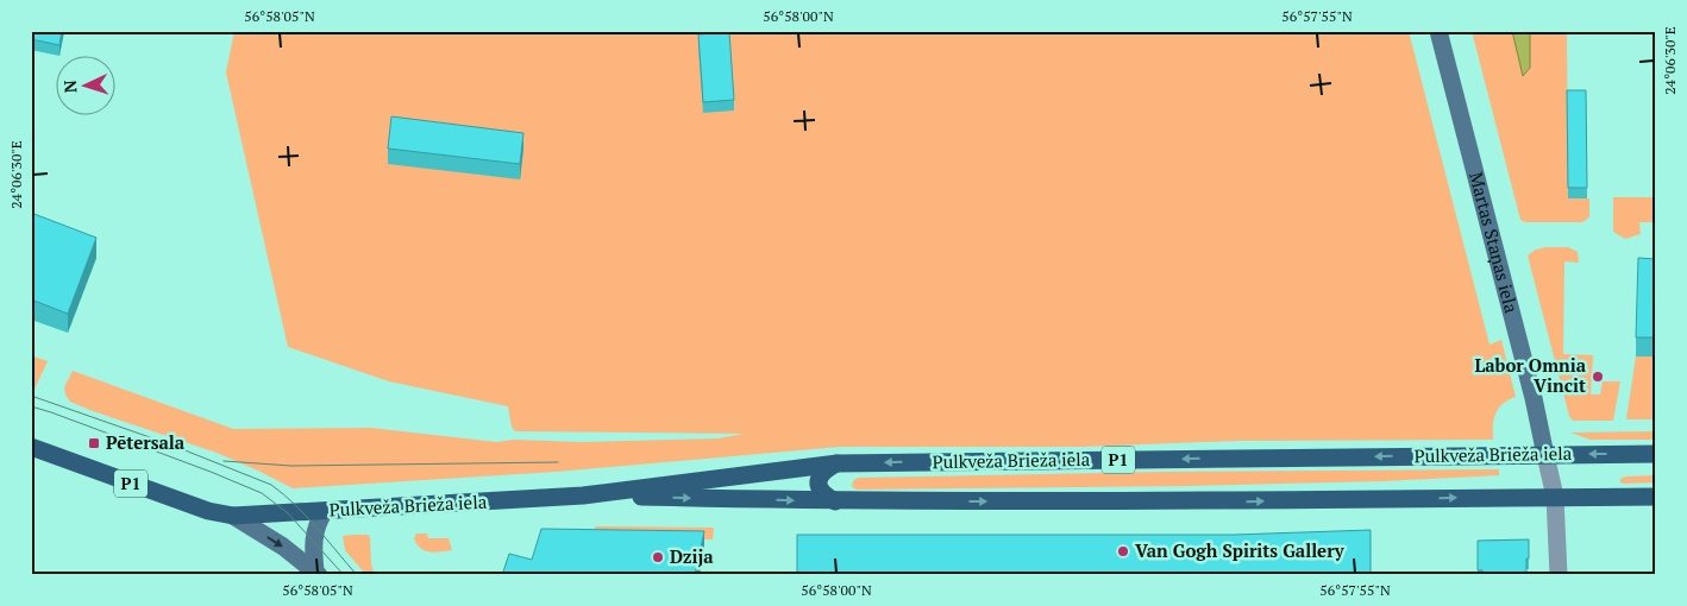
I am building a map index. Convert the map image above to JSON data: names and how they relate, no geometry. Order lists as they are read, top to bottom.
{
  "streets": {
    "main road": ["Pulkveža Brieža iela", "P1"],
    "street": ["Martas Staņas iela"]
  },
  "crossings": [
    ["Martas Staņas iela", "Pulkveža Brieža iela"],
    ["Pulkveža Brieža iela", "P1"]
  ],
  "places": {
    "other": ["Labor Omnia Vincit", "Van Gogh Spirits Gallery", "Dzija"],
    "transit": ["Pētersala"]
  },
  "north": "left",
  "coordinates": [
    "56°58'05\"N",
    "56°58'00\"N",
    "56°57'55\"N",
    "24°06'30\"E"
  ]
}
